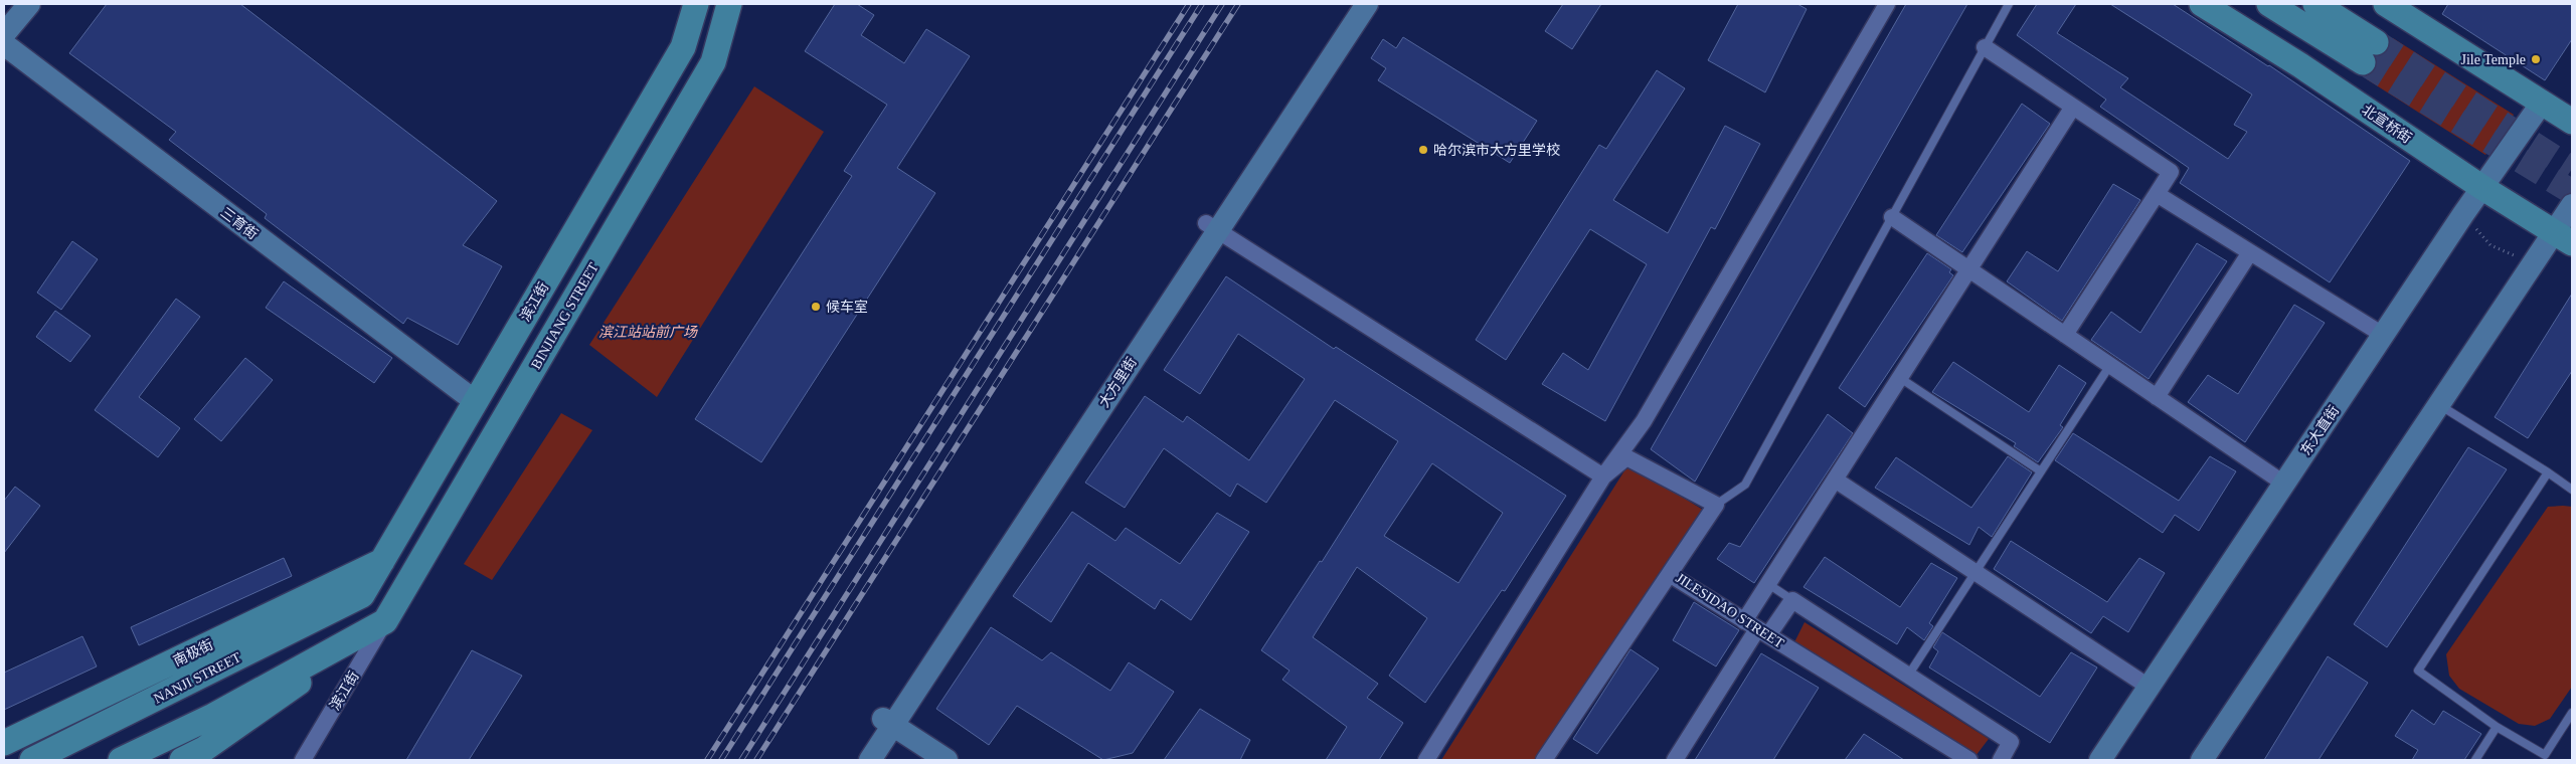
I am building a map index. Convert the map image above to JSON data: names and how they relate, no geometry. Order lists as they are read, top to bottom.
{
  "streets": {
    "main road": [
      "北宣桥街",
      "三育街",
      "滨江街",
      "BINJIANG STREET",
      "大方里街",
      "东大直街",
      "南极街",
      "NANJI STREET"
    ],
    "street": ["JILESIDAO STREET"]
  },
  "crossings": [
    ["北宣桥街", "东大直街"],
    ["三育街", "滨江街"],
    ["滨江街", "BINJIANG STREET"],
    ["滨江街", "南极街"],
    ["滨江街", "NANJI STREET"]
  ],
  "parks": ["滨江站站前广场"],
  "places": ["Jile Temple", "哈尔滨市大方里学校", "候车室"]
}
